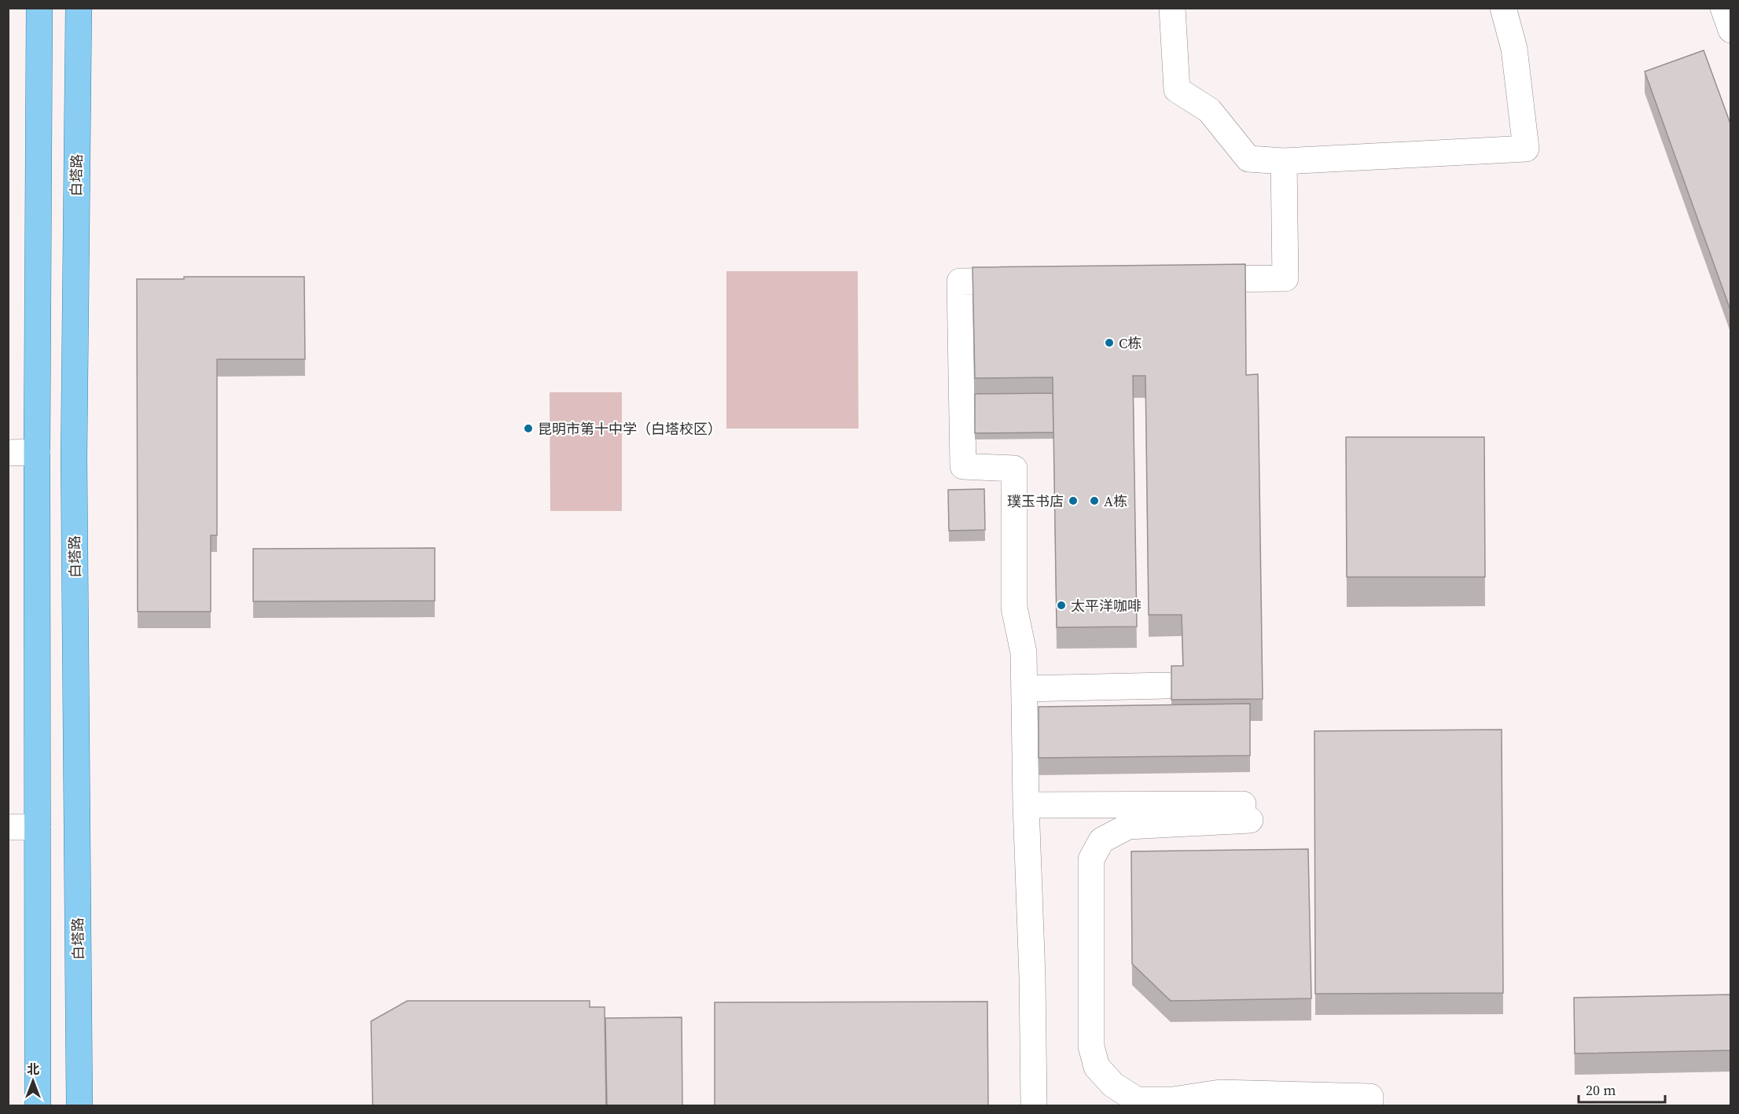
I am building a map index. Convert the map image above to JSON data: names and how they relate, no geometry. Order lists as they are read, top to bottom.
{
  "streets": {
    "main road": ["白塔路"]
  },
  "places": [
    "C栋",
    "昆明市第十中学（白塔校区）",
    "璞玉书店",
    "A栋",
    "太平洋咖啡"
  ],
  "scale_bar": "20 m",
  "north": "top"
}
